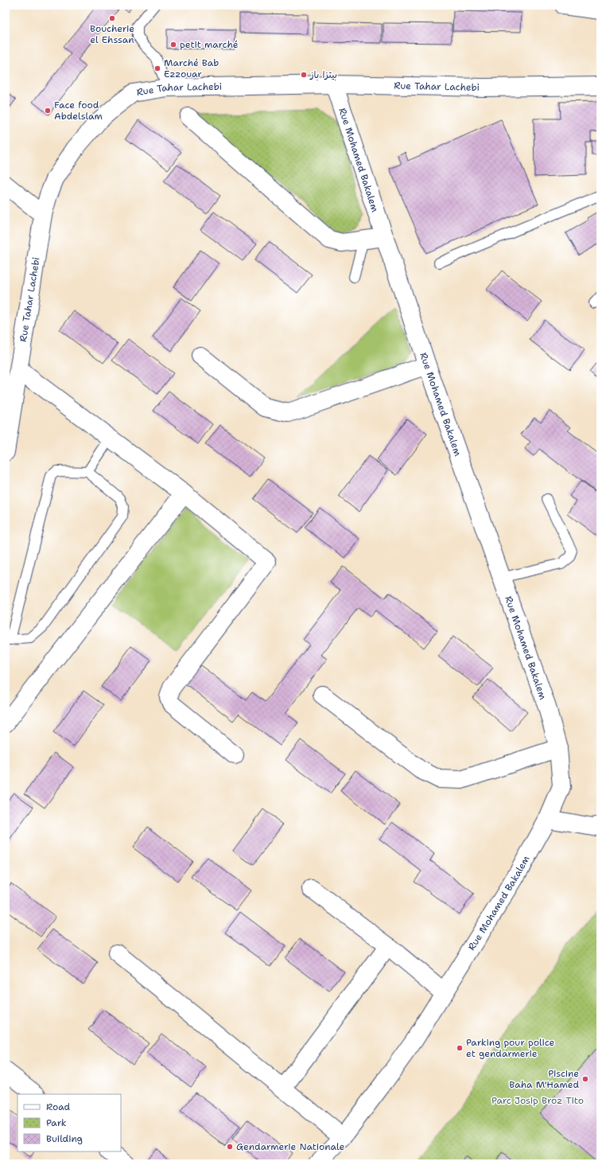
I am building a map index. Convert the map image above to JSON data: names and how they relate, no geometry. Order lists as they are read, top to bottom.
{
  "streets": {
    "street": ["Rue Tahar Lachebi", "Rue Mohamed Bakalem"]
  },
  "crossings": [
    ["Rue Tahar Lachebi", "Rue Mohamed Bakalem"]
  ],
  "parks": ["Parc Josip Broz Tito"],
  "places": [
    "Boucherie el Ehssan",
    "petit marché",
    "Marché Bab Ezzouar",
    "بيتزا باز",
    "Face food Abdelslam",
    "Parking pour police et gendarmerie",
    "Piscine Baha M'Hamed",
    "Gendarmerie Nationale"
  ],
  "legend": ["Road", "Park", "Building"]
}
